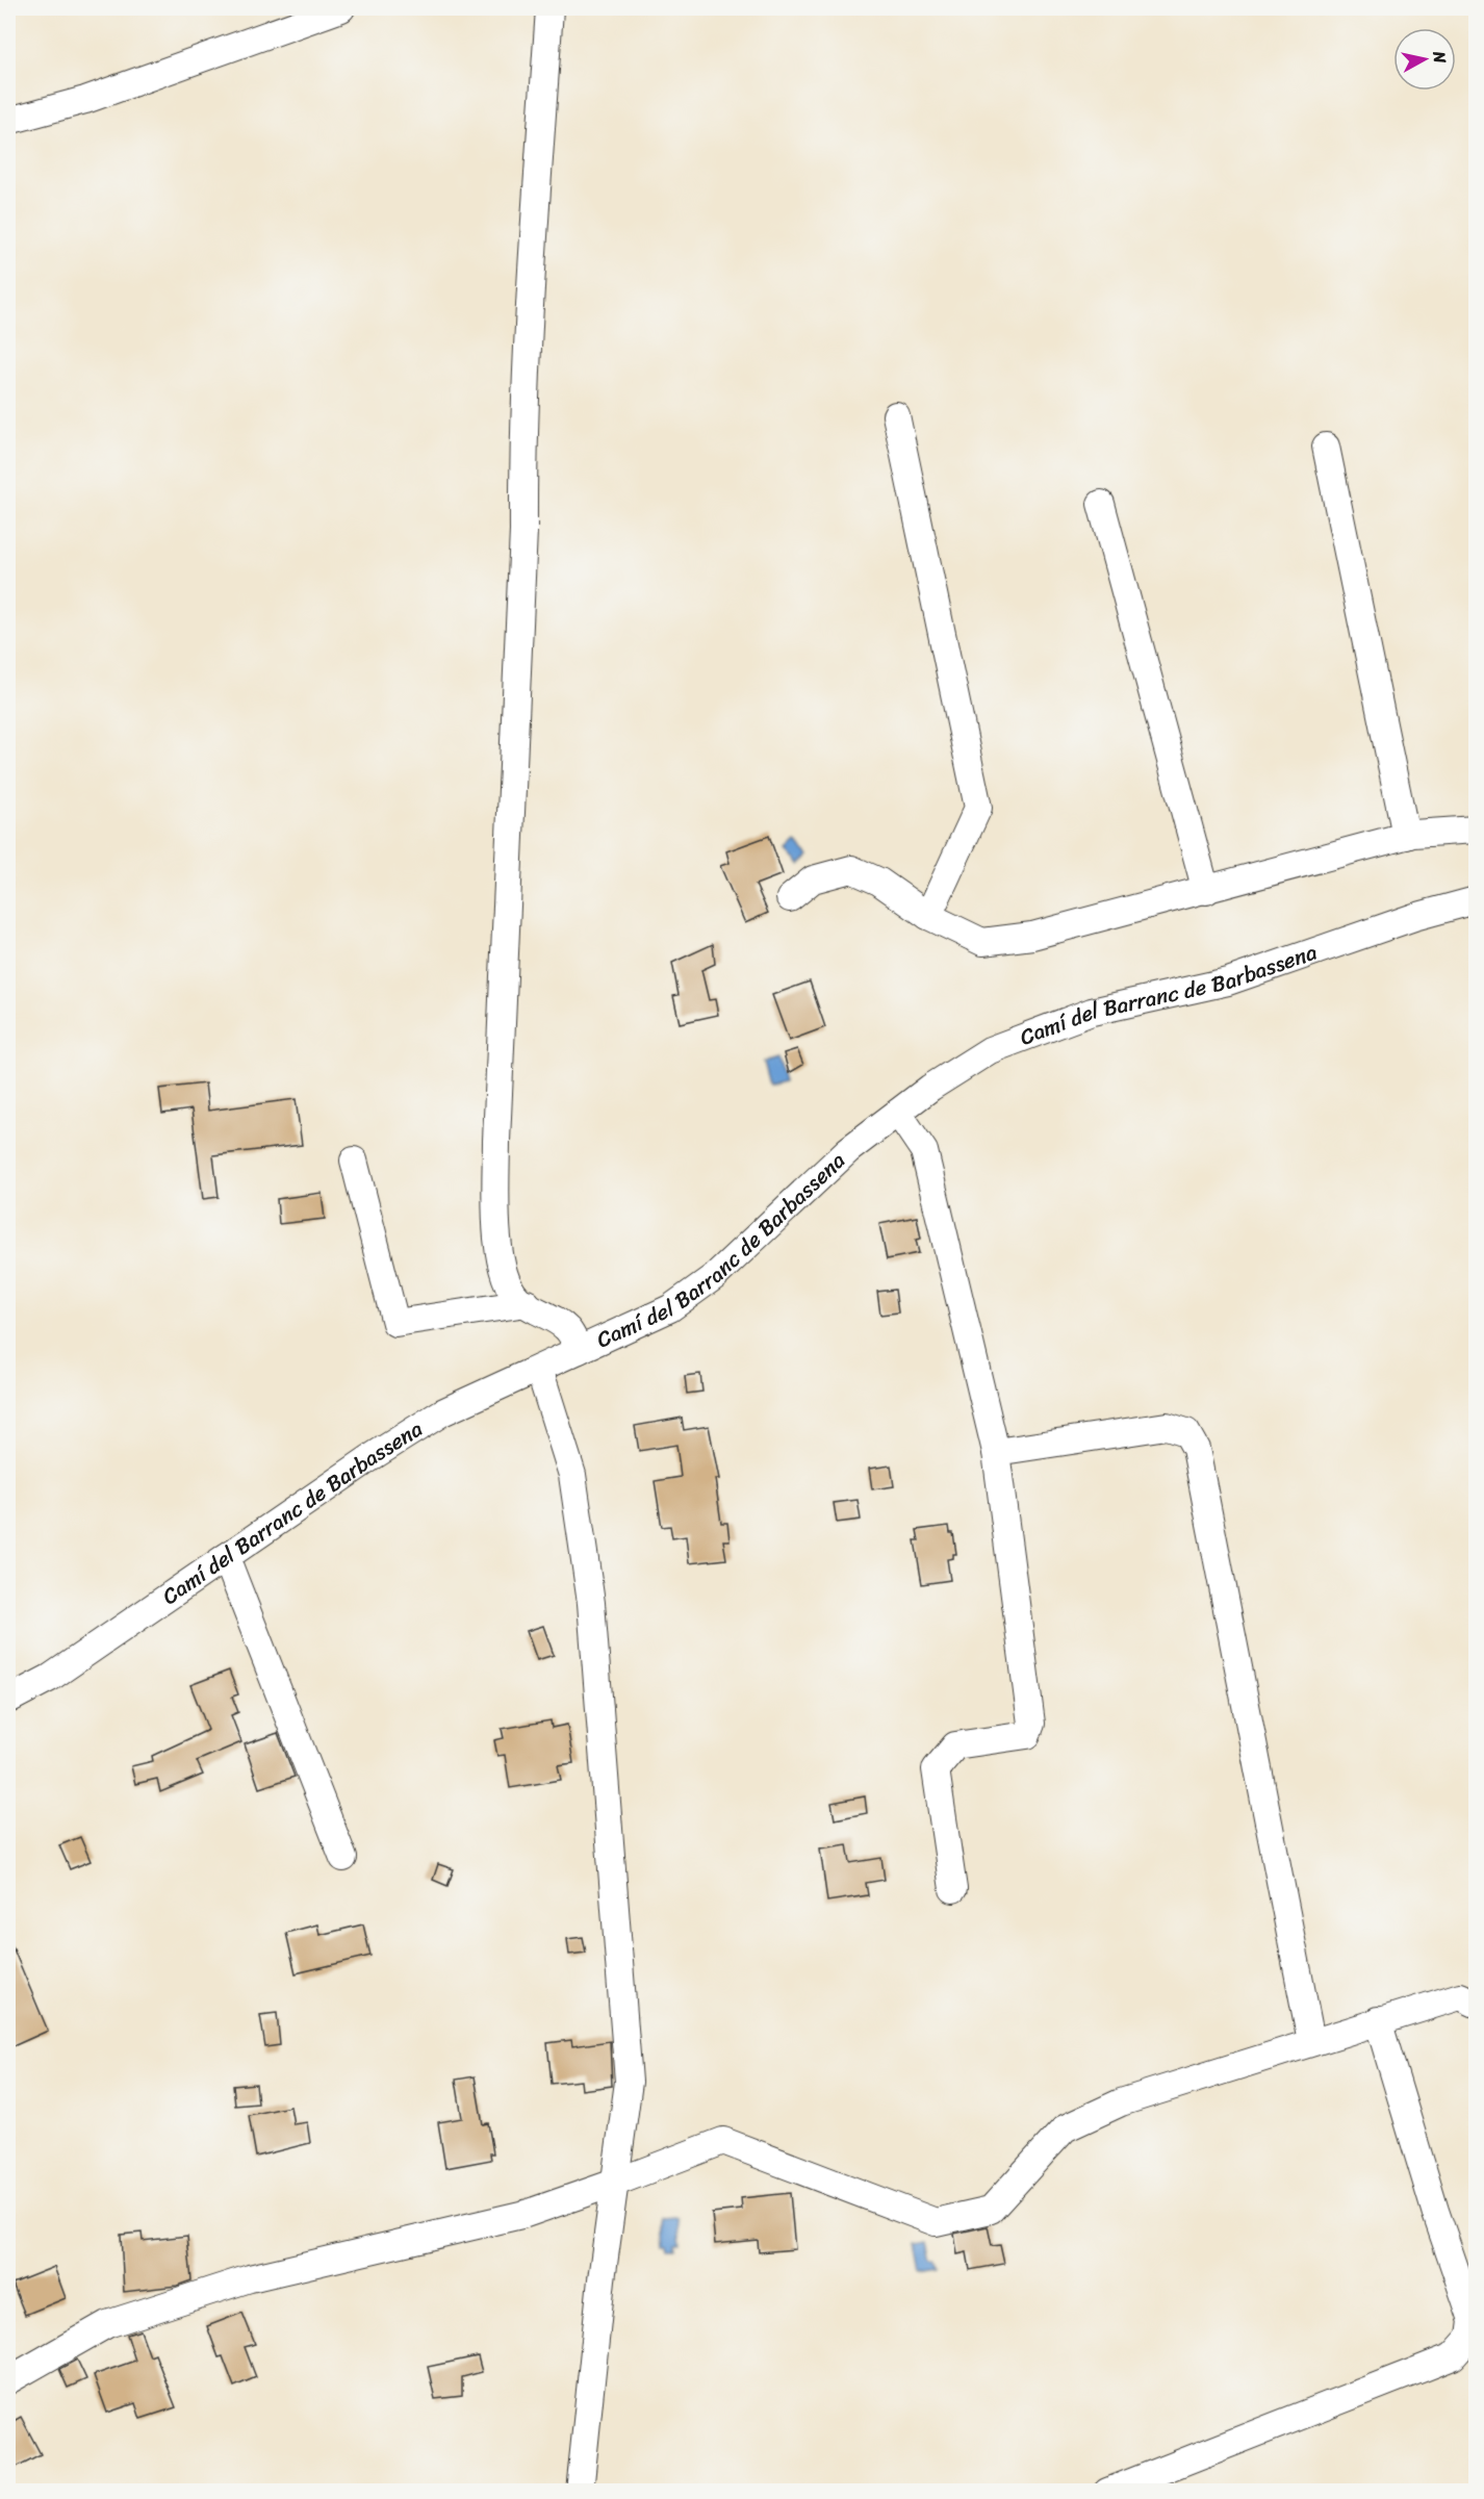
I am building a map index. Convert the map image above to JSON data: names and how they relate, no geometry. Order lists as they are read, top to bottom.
{
  "streets": {
    "street": ["Camí del Barranc de Barbassena"]
  },
  "north": "right"
}
